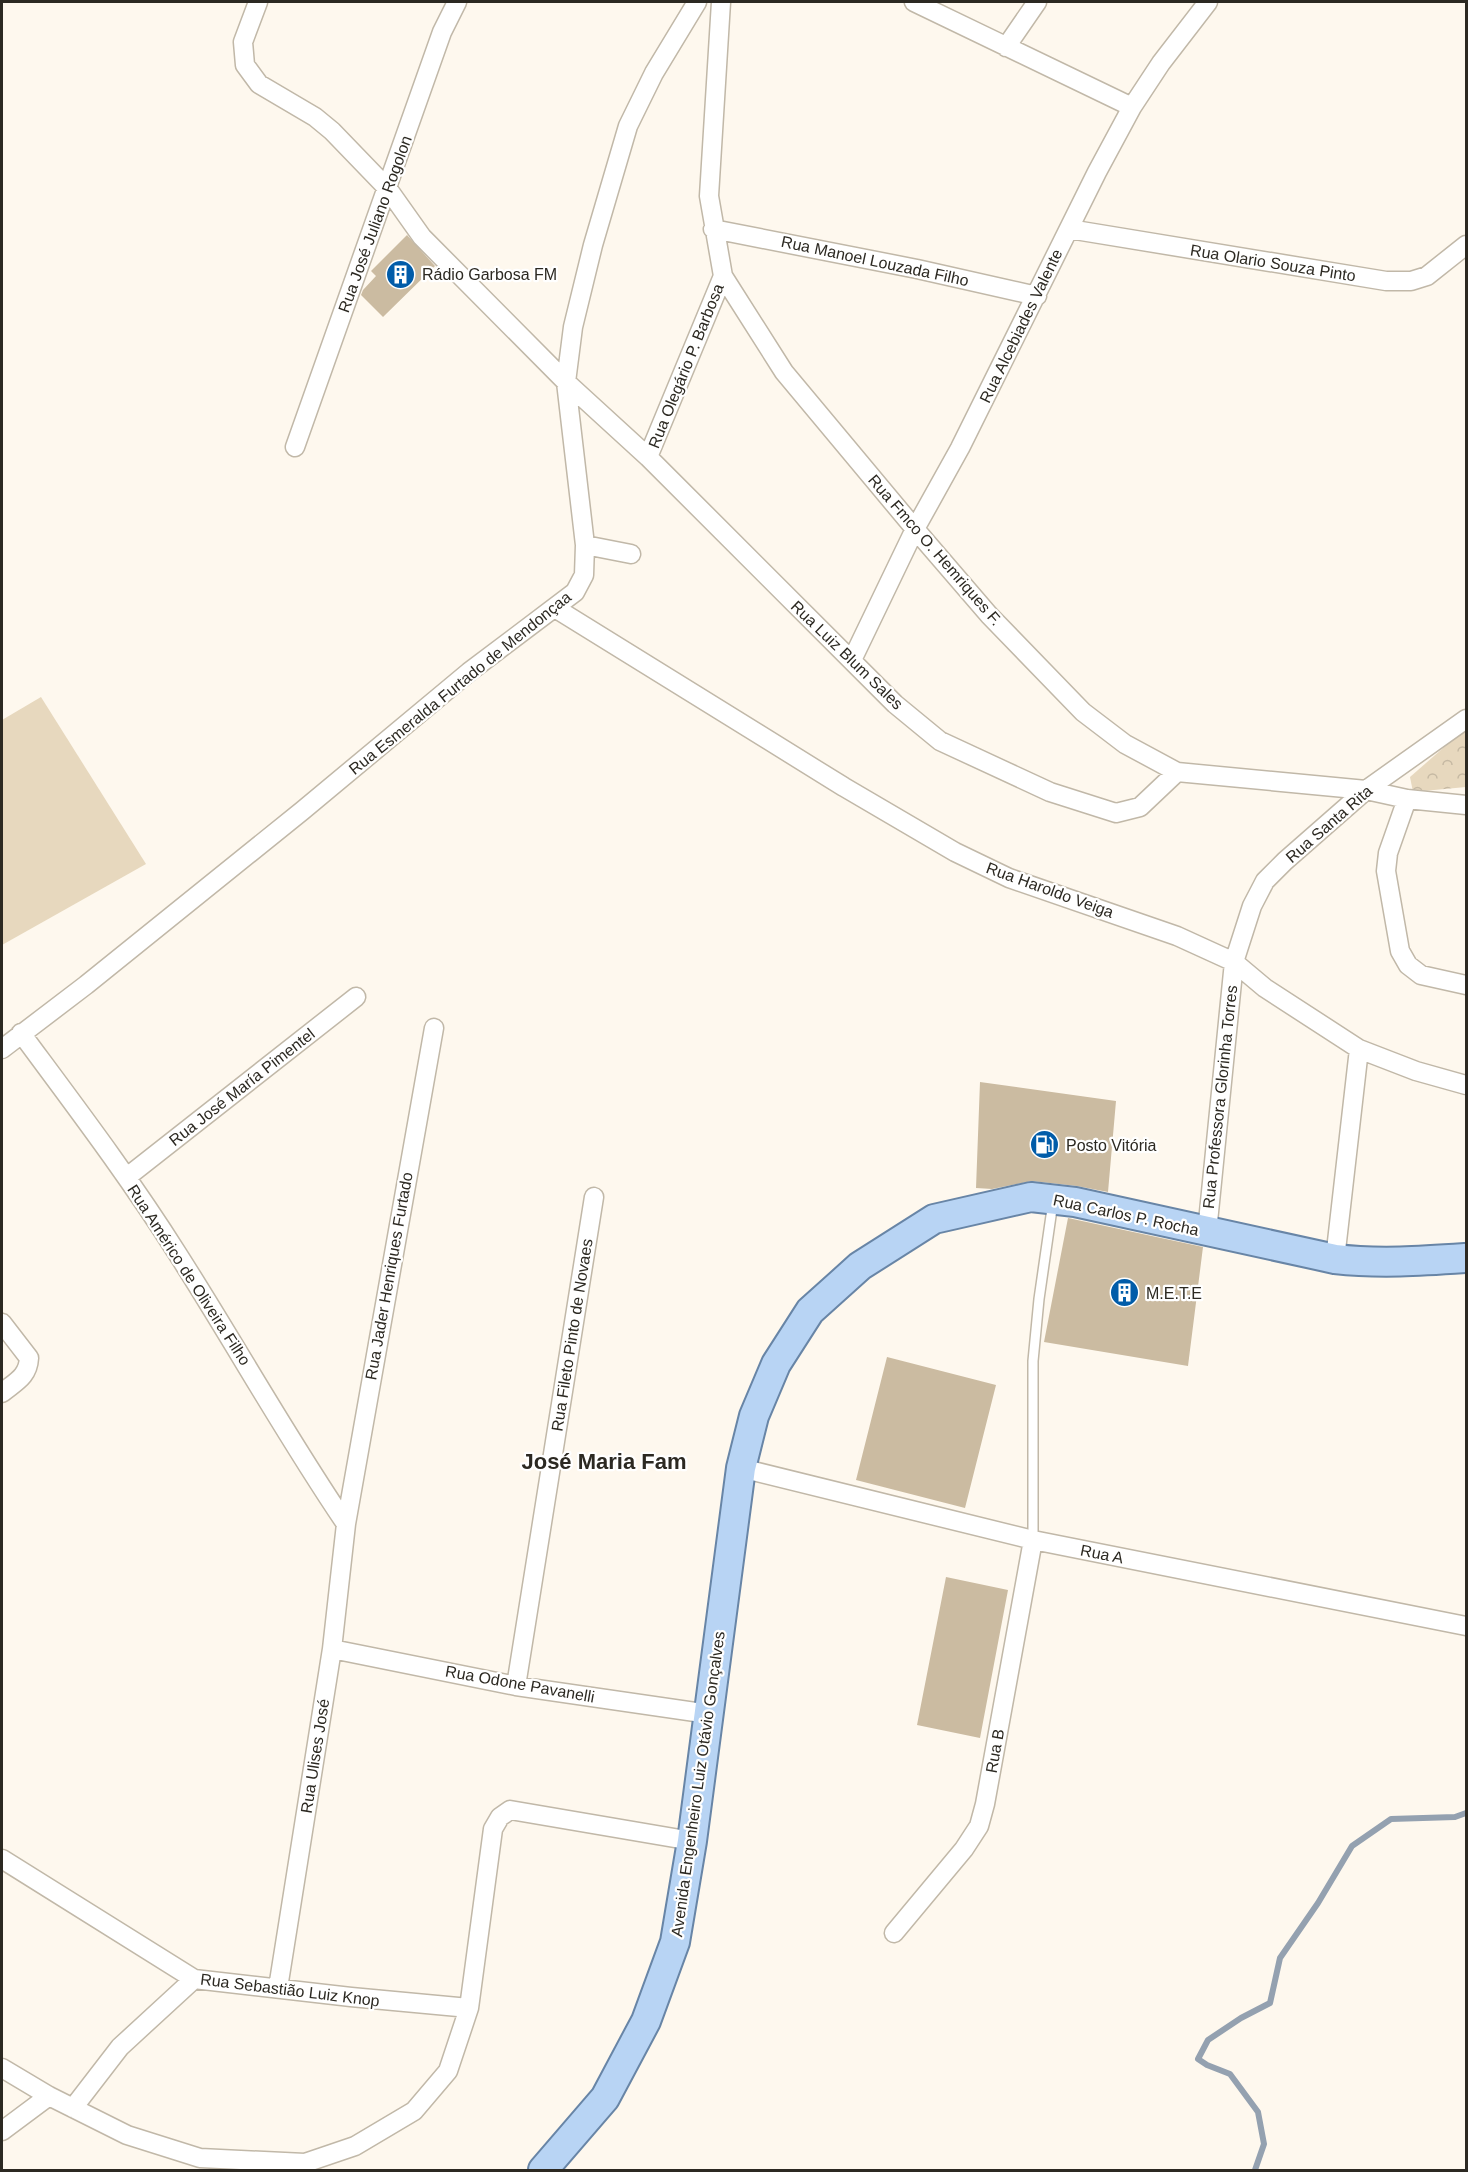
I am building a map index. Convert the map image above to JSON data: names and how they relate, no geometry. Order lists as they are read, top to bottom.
{
  "streets": {
    "main road": ["Rua Carlos P. Rocha", "Avenida Engenheiro Luiz Otávio Gonçalves"],
    "street": [
      "Rua José Juliano Rogolon",
      "Rua Manoel Louzada Filho",
      "Rua Olario Souza Pinto",
      "Rua Alcebiades Valente",
      "Rua Olegário P. Barbosa",
      "Rua Fmco O. Hemriques F.",
      "Rua Luiz Blum Sales",
      "Rua Esmeralda Furtado de Mendonçaa",
      "Rua Santa Rita",
      "Rua Haroldo Veiga",
      "Rua José María Pimentel",
      "Rua Professora Glorinha Torres",
      "Rua Américo de Oliveira Filho",
      "Rua Jader Henriques Furtado",
      "Rua Fileto Pinto de Novaes",
      "Rua A",
      "Rua Odone Pavanelli",
      "Rua B",
      "Rua Ulises José",
      "Rua Sebastião Luiz Knop"
    ]
  },
  "crossings": [
    ["Rua José Juliano Rogolon", "Rua Luiz Blum Sales"],
    ["Rua Manoel Louzada Filho", "Rua Alcebiades Valente"],
    ["Rua Manoel Louzada Filho", "Rua Fmco O. Hemriques F."],
    ["Rua Olario Souza Pinto", "Rua Alcebiades Valente"],
    ["Rua Alcebiades Valente", "Rua Fmco O. Hemriques F."],
    ["Rua Alcebiades Valente", "Rua Luiz Blum Sales"],
    ["Rua Olegário P. Barbosa", "Rua Fmco O. Hemriques F."],
    ["Rua Olegário P. Barbosa", "Rua Luiz Blum Sales"],
    ["Rua Fmco O. Hemriques F.", "Rua Luiz Blum Sales"],
    ["Rua Fmco O. Hemriques F.", "Rua Santa Rita"],
    ["Rua Luiz Blum Sales", "Rua Esmeralda Furtado de Mendonçaa"],
    ["Rua Esmeralda Furtado de Mendonçaa", "Rua Haroldo Veiga"],
    ["Rua Esmeralda Furtado de Mendonçaa", "Rua Américo de Oliveira Filho"],
    ["Rua Santa Rita", "Rua Haroldo Veiga"],
    ["Rua Santa Rita", "Rua Professora Glorinha Torres"],
    ["Rua Haroldo Veiga", "Rua Professora Glorinha Torres"],
    ["Rua José María Pimentel", "Rua Américo de Oliveira Filho"],
    ["Rua Professora Glorinha Torres", "Rua Carlos P. Rocha"],
    ["Rua Carlos P. Rocha", "Rua A"],
    ["Rua Carlos P. Rocha", "Avenida Engenheiro Luiz Otávio Gonçalves"],
    ["Rua Américo de Oliveira Filho", "Rua Jader Henriques Furtado"],
    ["Rua Américo de Oliveira Filho", "Rua Ulises José"],
    ["Rua Jader Henriques Furtado", "Rua Ulises José"],
    ["Rua Fileto Pinto de Novaes", "Rua Odone Pavanelli"],
    ["Rua A", "Rua B"],
    ["Rua A", "Avenida Engenheiro Luiz Otávio Gonçalves"],
    ["Rua Odone Pavanelli", "Rua Ulises José"],
    ["Rua Odone Pavanelli", "Avenida Engenheiro Luiz Otávio Gonçalves"],
    ["Rua Ulises José", "Rua Sebastião Luiz Knop"]
  ],
  "districts": ["José Maria Fam"],
  "places": {
    "building": ["Rádio Garbosa FM", "M.E.T.E"],
    "fuel station": ["Posto Vitória"]
  }
}
